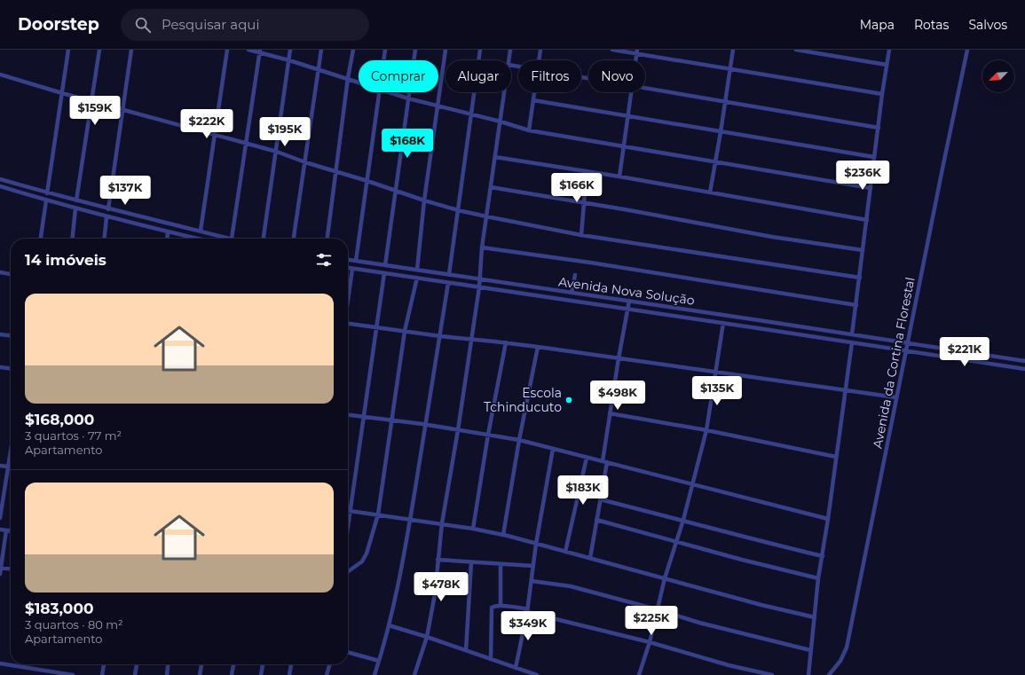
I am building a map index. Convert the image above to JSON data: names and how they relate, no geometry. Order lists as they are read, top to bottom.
{
  "streets": {
    "street": ["Avenida Nova Solução", "Avenida da Cortina Florestal"]
  },
  "crossings": [
    ["Avenida Nova Solução", "Avenida da Cortina Florestal"]
  ],
  "places": ["Escola Tchinducuto"],
  "north": "bottom left",
  "page": {
    "header": "Doorstep",
    "search": "Pesquisar aqui",
    "nav": ["Mapa", "Rotas", "Salvos"],
    "chip": [
      "Comprar",
      "Alugar",
      "Filtros",
      "Novo"
    ],
    "price": [
      "$159K",
      "$222K",
      "$195K",
      "$168K",
      "$236K",
      "$166K",
      "$137K",
      "$221K",
      "$135K",
      "$498K",
      "$183K",
      "$478K",
      "$225K",
      "$349K"
    ],
    "heading": "14 imóveis",
    "list": [
      {
        "name": "$168,000",
        "note": "3 quartos · 77 m² · Apartamento"
      },
      {
        "name": "$183,000",
        "note": "3 quartos · 80 m² · Apartamento"
      }
    ]
  }
}
